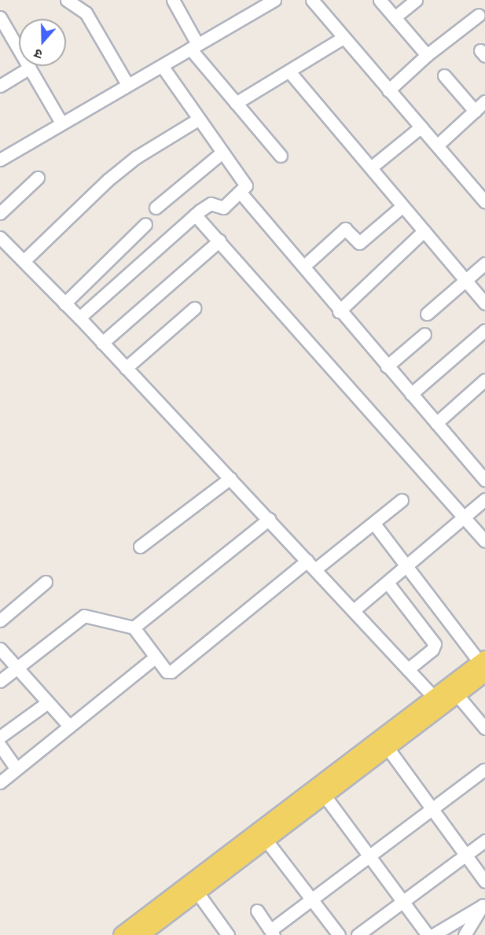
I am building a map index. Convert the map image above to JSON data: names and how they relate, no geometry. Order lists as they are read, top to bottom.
{
  "north": "bottom"
}
